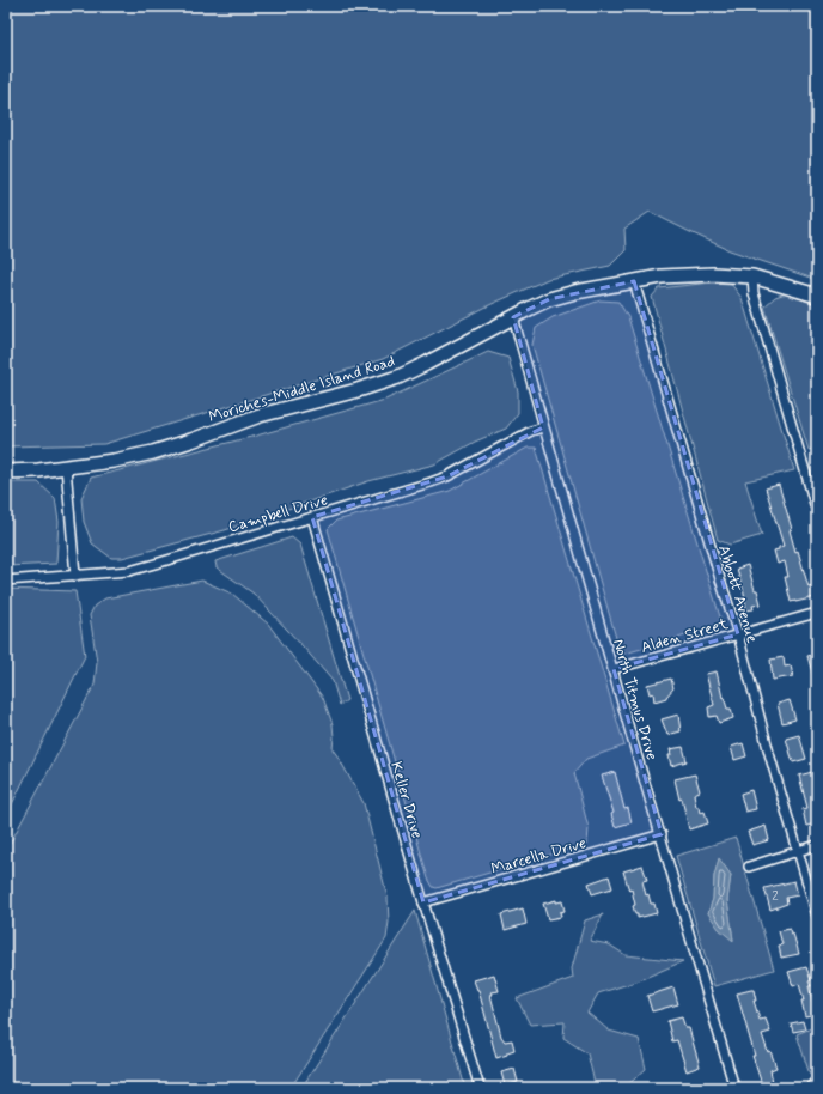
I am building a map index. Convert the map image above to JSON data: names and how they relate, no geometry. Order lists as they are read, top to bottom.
{
  "streets": {
    "main road": ["Moriches-Middle Island Road"],
    "street": [
      "Campbell Drive",
      "Abbott Avenue",
      "Alden Street",
      "North Titmus Drive",
      "Keller Drive",
      "Marcella Drive"
    ]
  },
  "crossings": [
    ["Moriches-Middle Island Road", "Abbott Avenue"],
    ["Moriches-Middle Island Road", "North Titmus Drive"],
    ["Campbell Drive", "North Titmus Drive"],
    ["Campbell Drive", "Keller Drive"],
    ["Abbott Avenue", "Alden Street"],
    ["Alden Street", "North Titmus Drive"],
    ["North Titmus Drive", "Marcella Drive"],
    ["Keller Drive", "Marcella Drive"]
  ],
  "house_numbers": ["2"]
}
